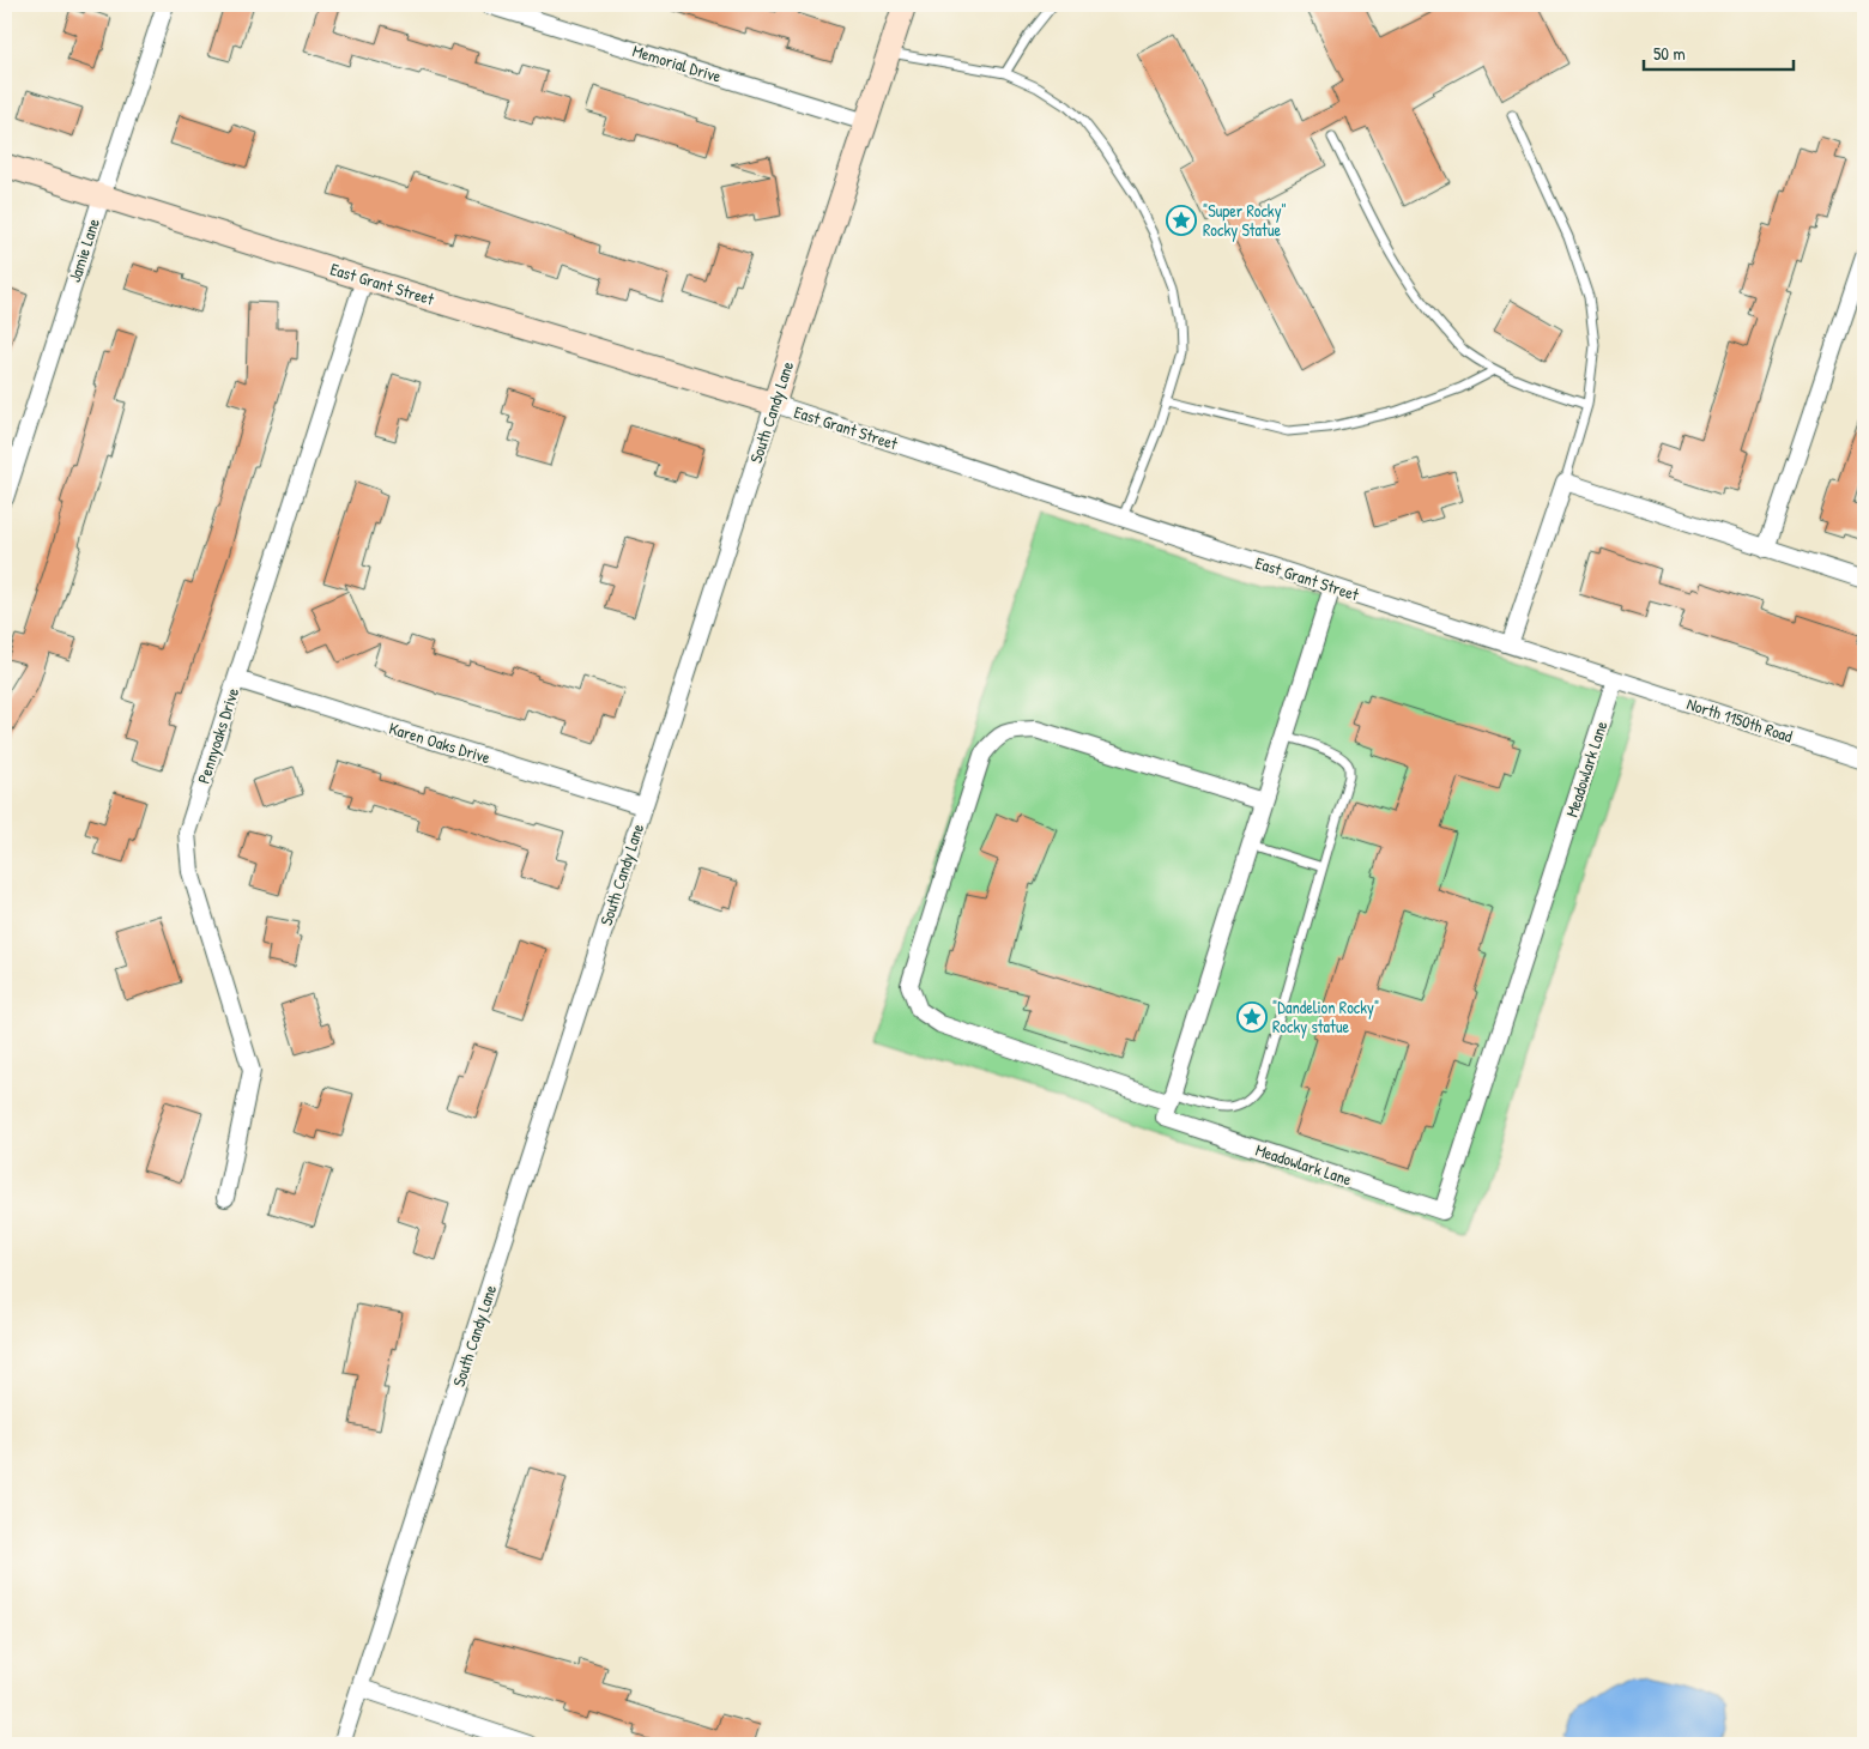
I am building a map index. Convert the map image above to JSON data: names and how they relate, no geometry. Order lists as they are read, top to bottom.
{
  "streets": {
    "main road": ["East Grant Street", "South Candy Lane"],
    "street": [
      "Memorial Drive",
      "Jamie Lane",
      "North 1150th Road",
      "Pennyoaks Drive",
      "Karen Oaks Drive",
      "Meadowlark Lane"
    ]
  },
  "crossings": [
    ["Memorial Drive", "South Candy Lane"],
    ["Jamie Lane", "East Grant Street"],
    ["East Grant Street", "South Candy Lane"],
    ["East Grant Street", "North 1150th Road"],
    ["East Grant Street", "Pennyoaks Drive"],
    ["East Grant Street", "Meadowlark Lane"],
    ["South Candy Lane", "Karen Oaks Drive"],
    ["North 1150th Road", "Meadowlark Lane"],
    ["Pennyoaks Drive", "Karen Oaks Drive"]
  ],
  "places": {
    "place": ["\"Super Rocky\" Rocky Statue", "\"Dandelion Rocky\" Rocky statue"]
  },
  "scale_bar": "50 m"
}
